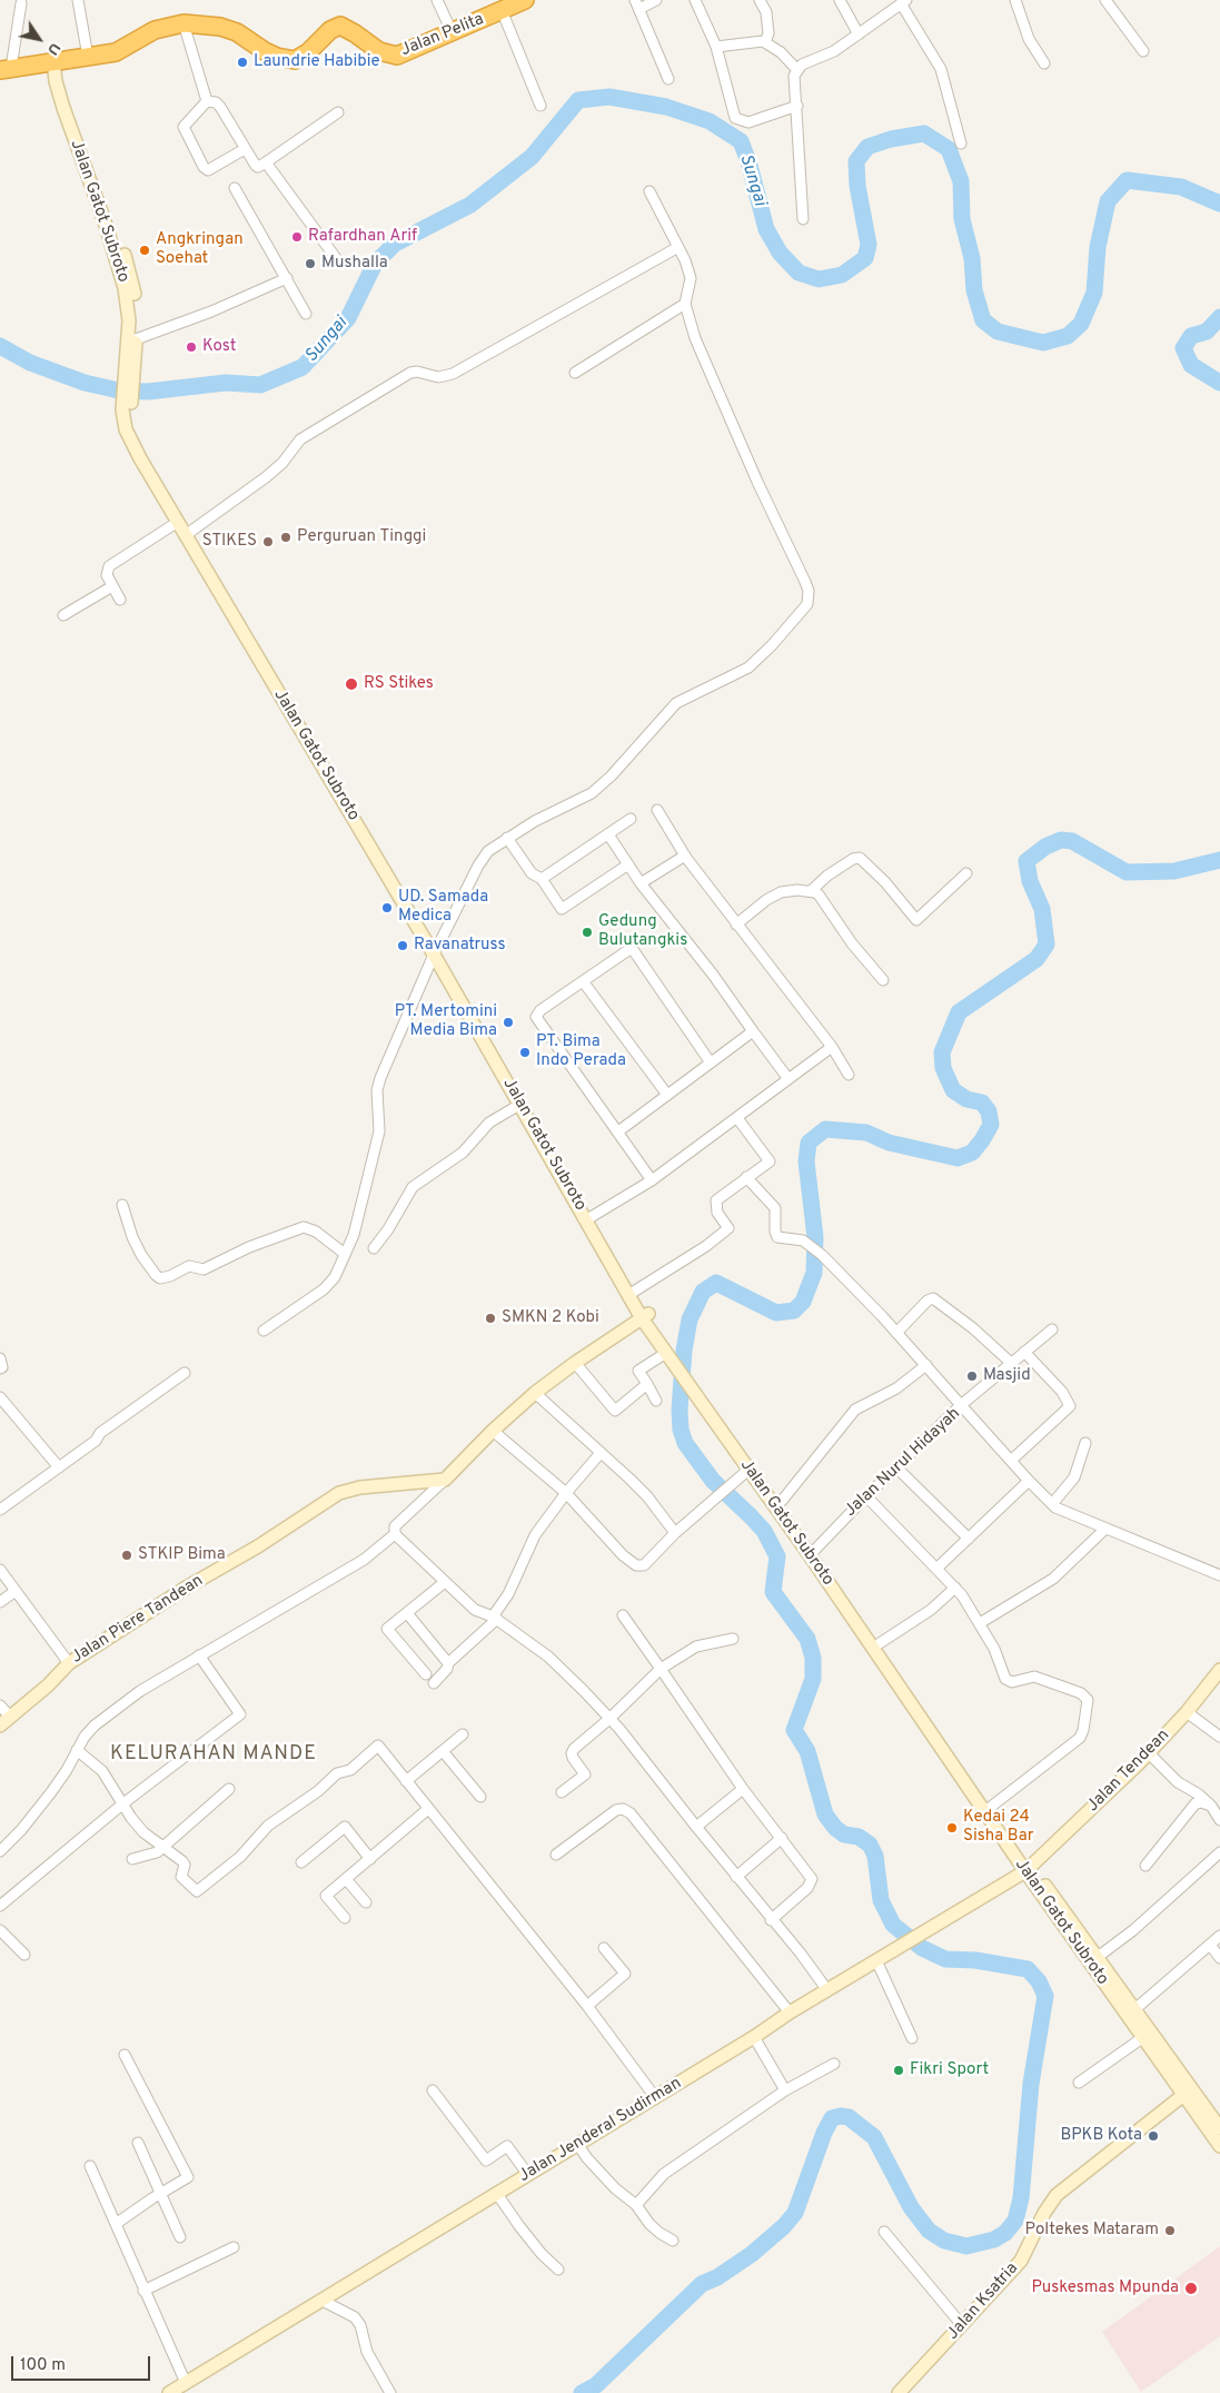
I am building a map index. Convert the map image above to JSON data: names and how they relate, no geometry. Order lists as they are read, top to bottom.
{
  "streets": {
    "highway": ["Jalan Pelita"],
    "street": [
      "Jalan Gatot Subroto",
      "Jalan Nurul Hidayah",
      "Jalan Piere Tandean",
      "Jalan Tendean",
      "Jalan Jenderal Sudirman",
      "Jalan Ksatria"
    ]
  },
  "crossings": [
    ["Jalan Pelita", "Jalan Gatot Subroto"],
    ["Jalan Gatot Subroto", "Jalan Nurul Hidayah"],
    ["Jalan Gatot Subroto", "Jalan Tendean"],
    ["Jalan Gatot Subroto", "Jalan Jenderal Sudirman"],
    ["Jalan Gatot Subroto", "Jalan Ksatria"],
    ["Jalan Tendean", "Jalan Jenderal Sudirman"]
  ],
  "districts": ["KELURAHAN MANDE"],
  "water": ["Sungai"],
  "places": [
    "Laundrie Habibie",
    "Rafardhan Arif",
    "Angkringan Soehat",
    "Mushalla",
    "Kost",
    "Perguruan Tinggi",
    "STIKES",
    "RS Stikes",
    "UD. Samada Medica",
    "Gedung Bulutangkis",
    "Ravanatruss",
    "PT. Mertomini Media Bima",
    "PT. Bima Indo Perada",
    "SMKN 2 Kobi",
    "Masjid",
    "STKIP Bima",
    "Kedai 24 Sisha Bar",
    "Fikri Sport",
    "BPKB Kota",
    "Poltekes Mataram",
    "Puskesmas Mpunda"
  ],
  "scale_bar": "100 m",
  "north": "bottom right"
}
